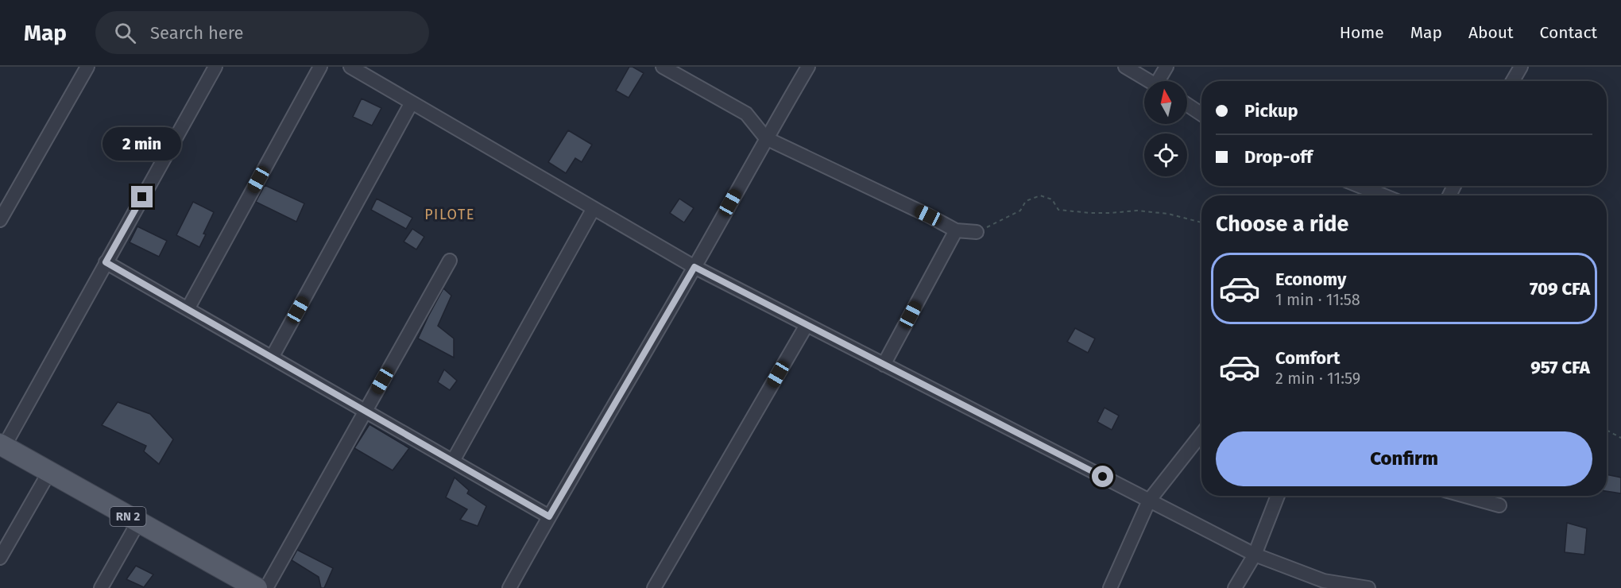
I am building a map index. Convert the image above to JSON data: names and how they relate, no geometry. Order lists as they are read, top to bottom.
{
  "streets": {
    "main road": ["RN 2"]
  },
  "districts": ["PILOTE"],
  "north": "top",
  "page": {
    "header": "Map",
    "search": "Search here",
    "nav": [
      "Home",
      "Map",
      "About",
      "Contact"
    ],
    "banner": ["Pickup", "Drop-off"],
    "bubble": "2 min",
    "heading": "Choose a ride",
    "list": [
      {
        "name": "Economy",
        "note": "1 min · 11:58",
        "value": "709 CFA"
      },
      {
        "name": "Comfort",
        "note": "2 min · 11:59",
        "value": "957 CFA"
      }
    ],
    "buttons": "Confirm"
  }
}
